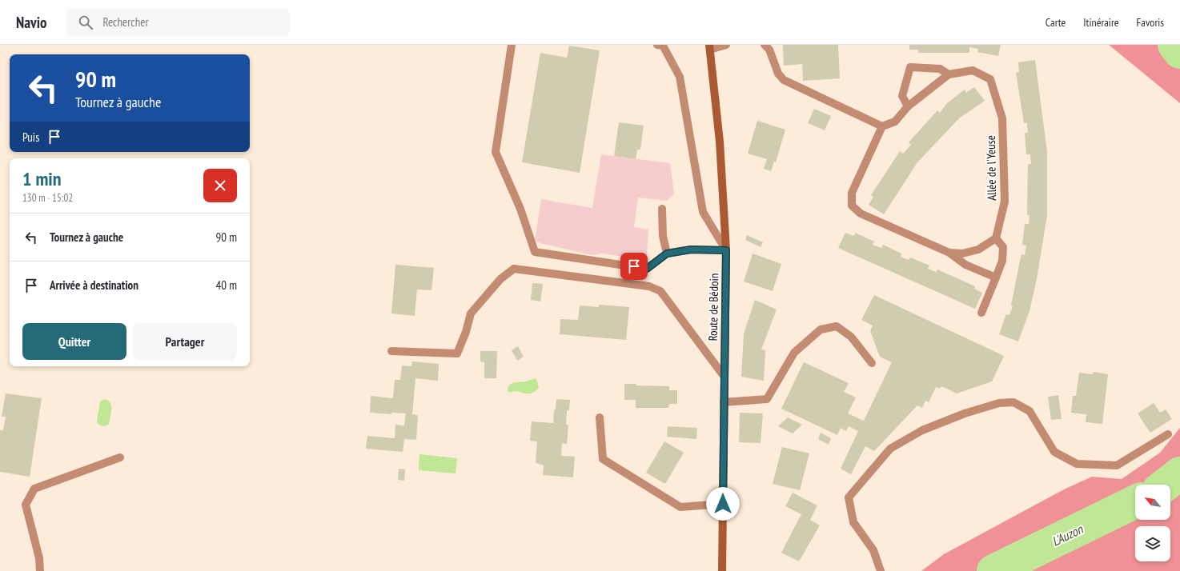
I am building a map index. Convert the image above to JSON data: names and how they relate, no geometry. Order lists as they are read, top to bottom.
{
  "streets": {
    "main road": ["Route de Bédoin"],
    "street": ["Allée de l'Yeuse"]
  },
  "water": ["L'Auzon"],
  "north": "top left",
  "page": {
    "header": "Navio",
    "search": "Rechercher",
    "nav": ["Carte", "Itinéraire", "Favoris"],
    "turn": ["90 m", "Tournez à gauche"],
    "then": "Puis",
    "heading": ["1 min", "130 m · 15:02"],
    "list": [
      {
        "name": "Tournez à gauche",
        "value": "90 m"
      },
      {
        "name": "Arrivée à destination",
        "value": "40 m"
      }
    ],
    "buttons": ["Quitter", "Partager"]
  }
}
